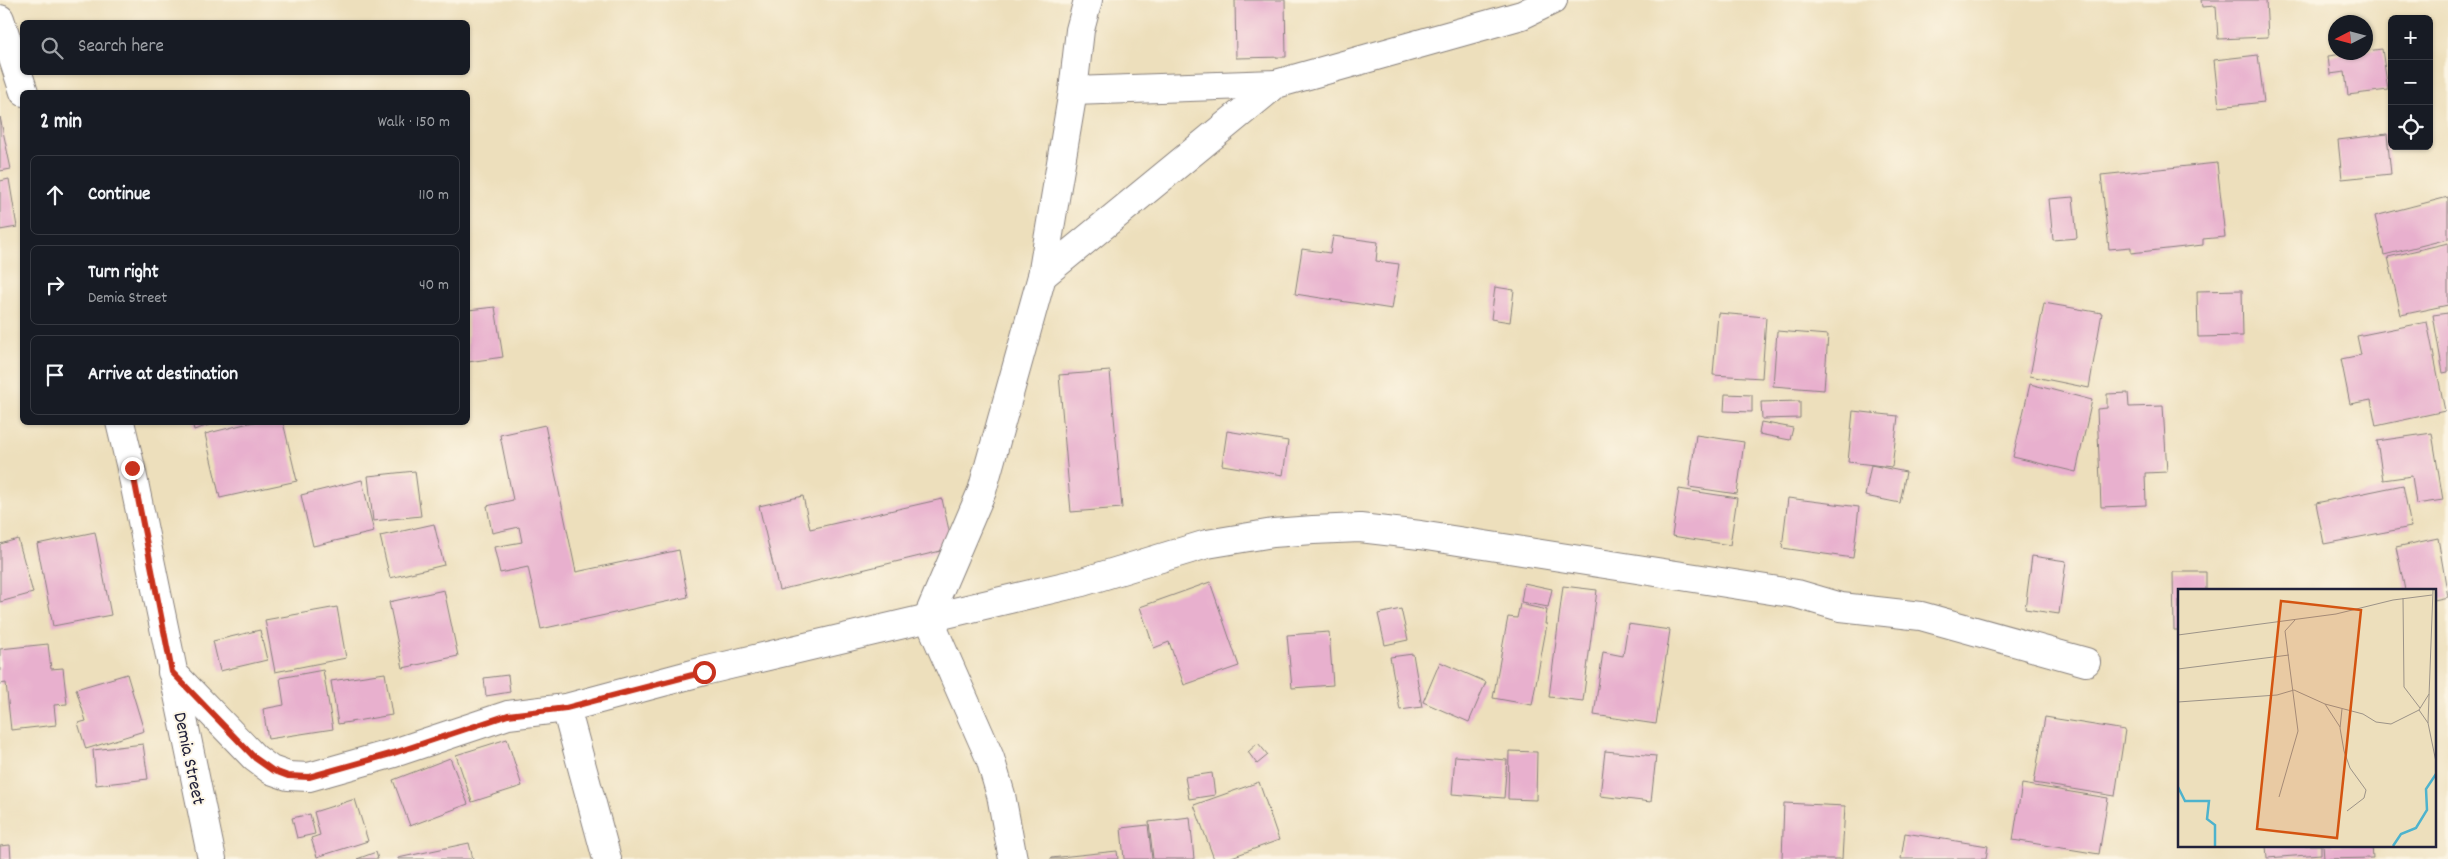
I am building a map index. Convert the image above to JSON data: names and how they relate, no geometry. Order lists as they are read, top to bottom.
{
  "streets": {
    "street": ["Demia Street"]
  },
  "north": "left",
  "page": {
    "map_buttons": ["+", "−"],
    "search": "Search here",
    "heading": ["2 min", "Walk · 150 m"],
    "list": [
      ["Continue", "110 m"],
      ["Turn right", "Demia Street", "40 m"],
      "Arrive at destination"
    ]
  }
}
